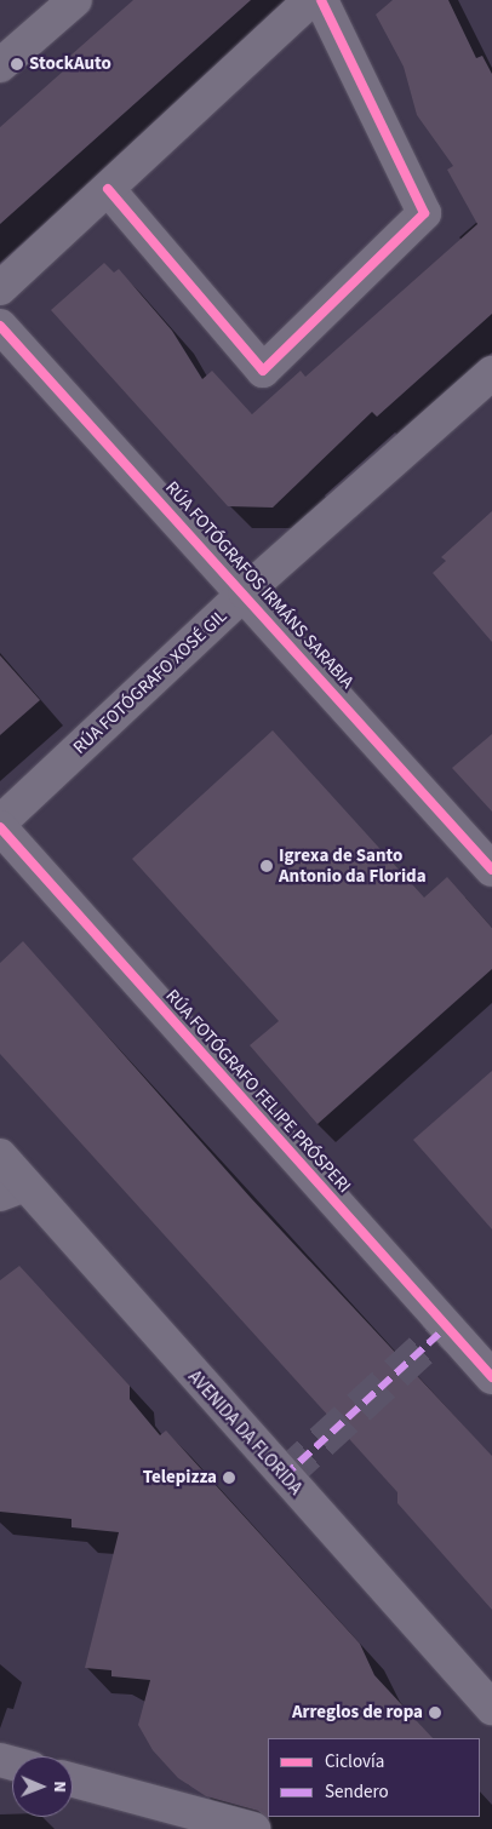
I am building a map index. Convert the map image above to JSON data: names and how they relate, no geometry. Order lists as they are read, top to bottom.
{
  "streets": {
    "street": [
      "RÚA FOTÓGRAFOS IRMÁNS SARABIA",
      "RÚA FOTÓGRAFO XOSÉ GIL",
      "RÚA FOTÓGRAFO FELIPE PRÓSPERI",
      "AVENIDA DA FLORIDA"
    ]
  },
  "crossings": [
    ["RÚA FOTÓGRAFOS IRMÁNS SARABIA", "RÚA FOTÓGRAFO XOSÉ GIL"],
    ["RÚA FOTÓGRAFO XOSÉ GIL", "RÚA FOTÓGRAFO FELIPE PRÓSPERI"]
  ],
  "places": [
    "StockAuto",
    "Igrexa de Santo Antonio da Florida",
    "Telepizza",
    "Arreglos de ropa"
  ],
  "legend": ["Ciclovía", "Sendero"],
  "north": "right"
}
